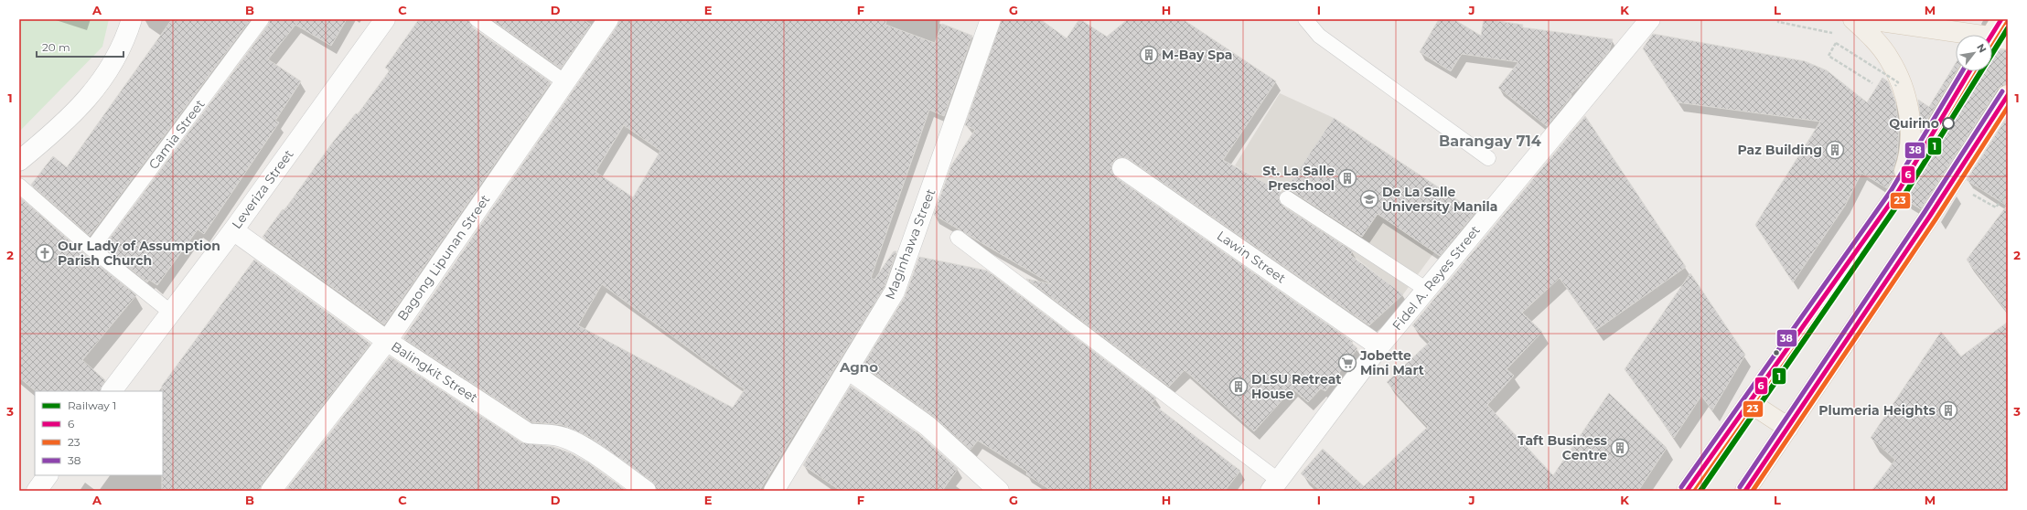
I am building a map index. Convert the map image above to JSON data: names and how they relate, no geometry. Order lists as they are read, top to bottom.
{
  "streets": {
    "street": [
      "Leveriza Street",
      "Maginhawa Street",
      "Lawin Street",
      "Bagong Lipunan Street",
      "Fidel A. Reyes Street",
      "Balingkit Street"
    ],
    "lane": ["Camia Street"]
  },
  "crossings": [
    ["Leveriza Street", "Balingkit Street"],
    ["Lawin Street", "Fidel A. Reyes Street"],
    ["Bagong Lipunan Street", "Balingkit Street"]
  ],
  "districts": ["Barangay 714", "Agno"],
  "places": {
    "building": [
      "M-Bay Spa",
      "Paz Building",
      "St. La Salle Preschool",
      "DLSU Retreat House",
      "Plumeria Heights",
      "Taft Business Centre"
    ],
    "other": ["Quirino"],
    "school or university": ["De La Salle University Manila"],
    "church": ["Our Lady of Assumption Parish Church"],
    "supermarket": ["Jobette Mini Mart"]
  },
  "lines": [
    "transit line 6",
    "transit line 23",
    "rail line 1",
    "transit line 38"
  ],
  "legend": [
    "Railway 1",
    "6",
    "23",
    "38"
  ],
  "scale_bar": "20 m",
  "north": "top right",
  "grid": {
    "columns": [
      "A",
      "B",
      "C",
      "D",
      "E",
      "F",
      "G",
      "H",
      "I",
      "J",
      "K",
      "L",
      "M"
    ],
    "rows": ["1", "2", "3"]
  }
}
